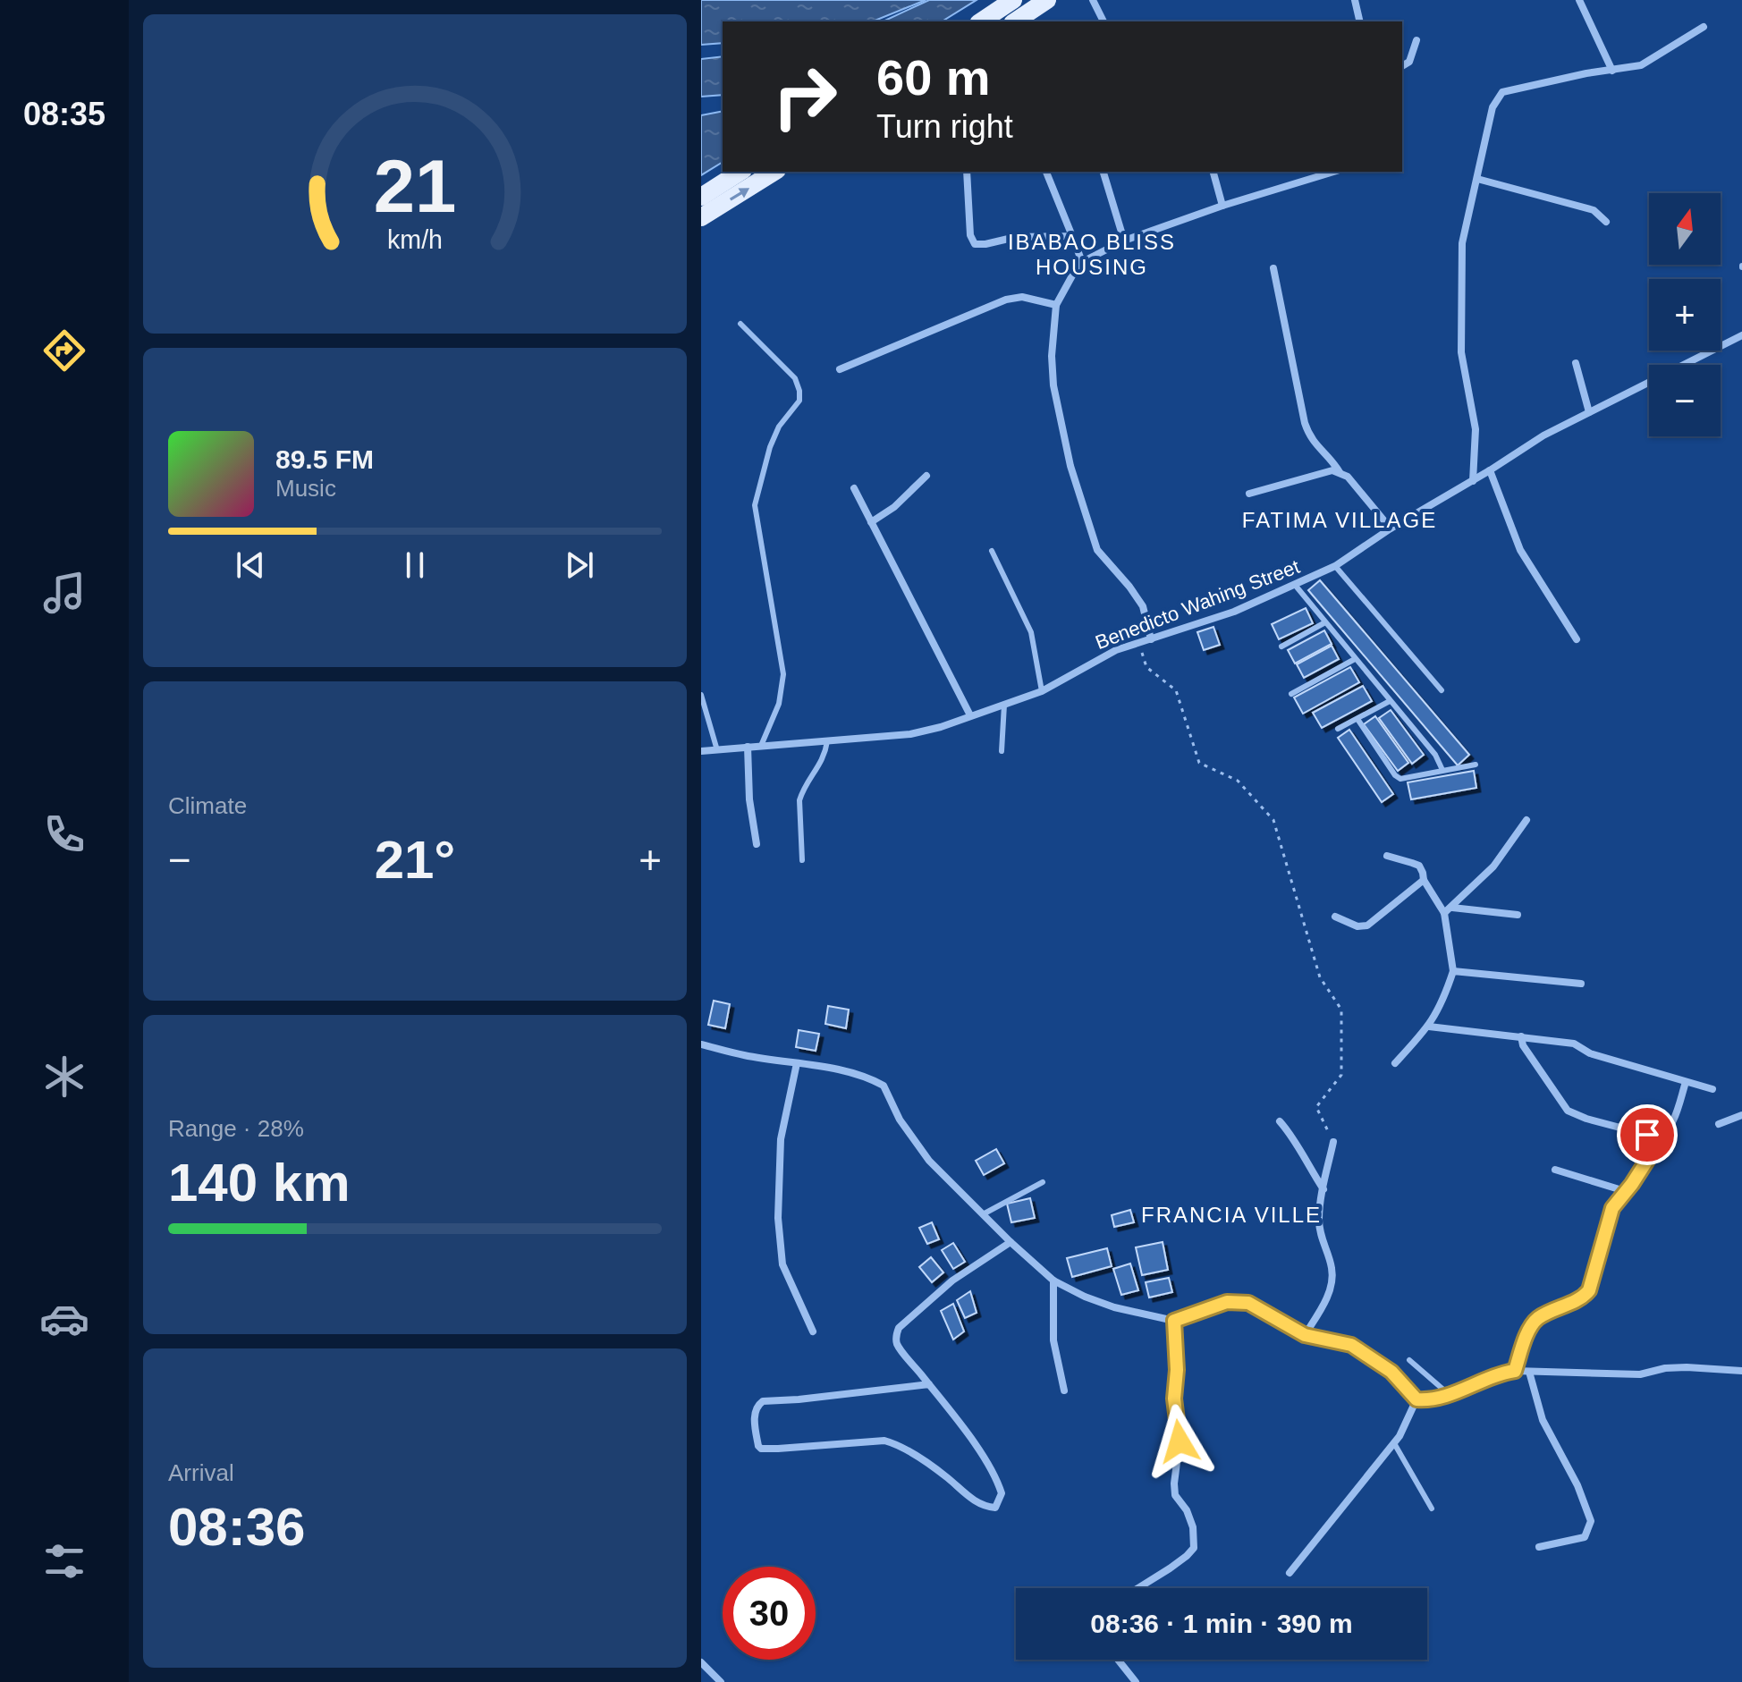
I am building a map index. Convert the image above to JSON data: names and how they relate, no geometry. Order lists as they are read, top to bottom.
{
  "streets": {
    "street": ["Benedicto Wahing Street"]
  },
  "districts": ["IBABAO BLISS HOUSING", "FATIMA VILLAGE", "FRANCIA VILLE"],
  "north": "top",
  "page": {
    "tabs": "08:35",
    "turn": ["60 m", "Turn right"],
    "map_buttons": ["+", "−"],
    "song": ["89.5 FM", "Music"],
    "tile": [
      "Climate",
      ["Range · 28%", "140 km"],
      ["Arrival", "08:36"]
    ],
    "heat": ["−", "21°", "+"],
    "limit": "30",
    "trip": "08:36 · 1 min · 390 m",
    "gauge": ["21", "km/h"]
  }
}
